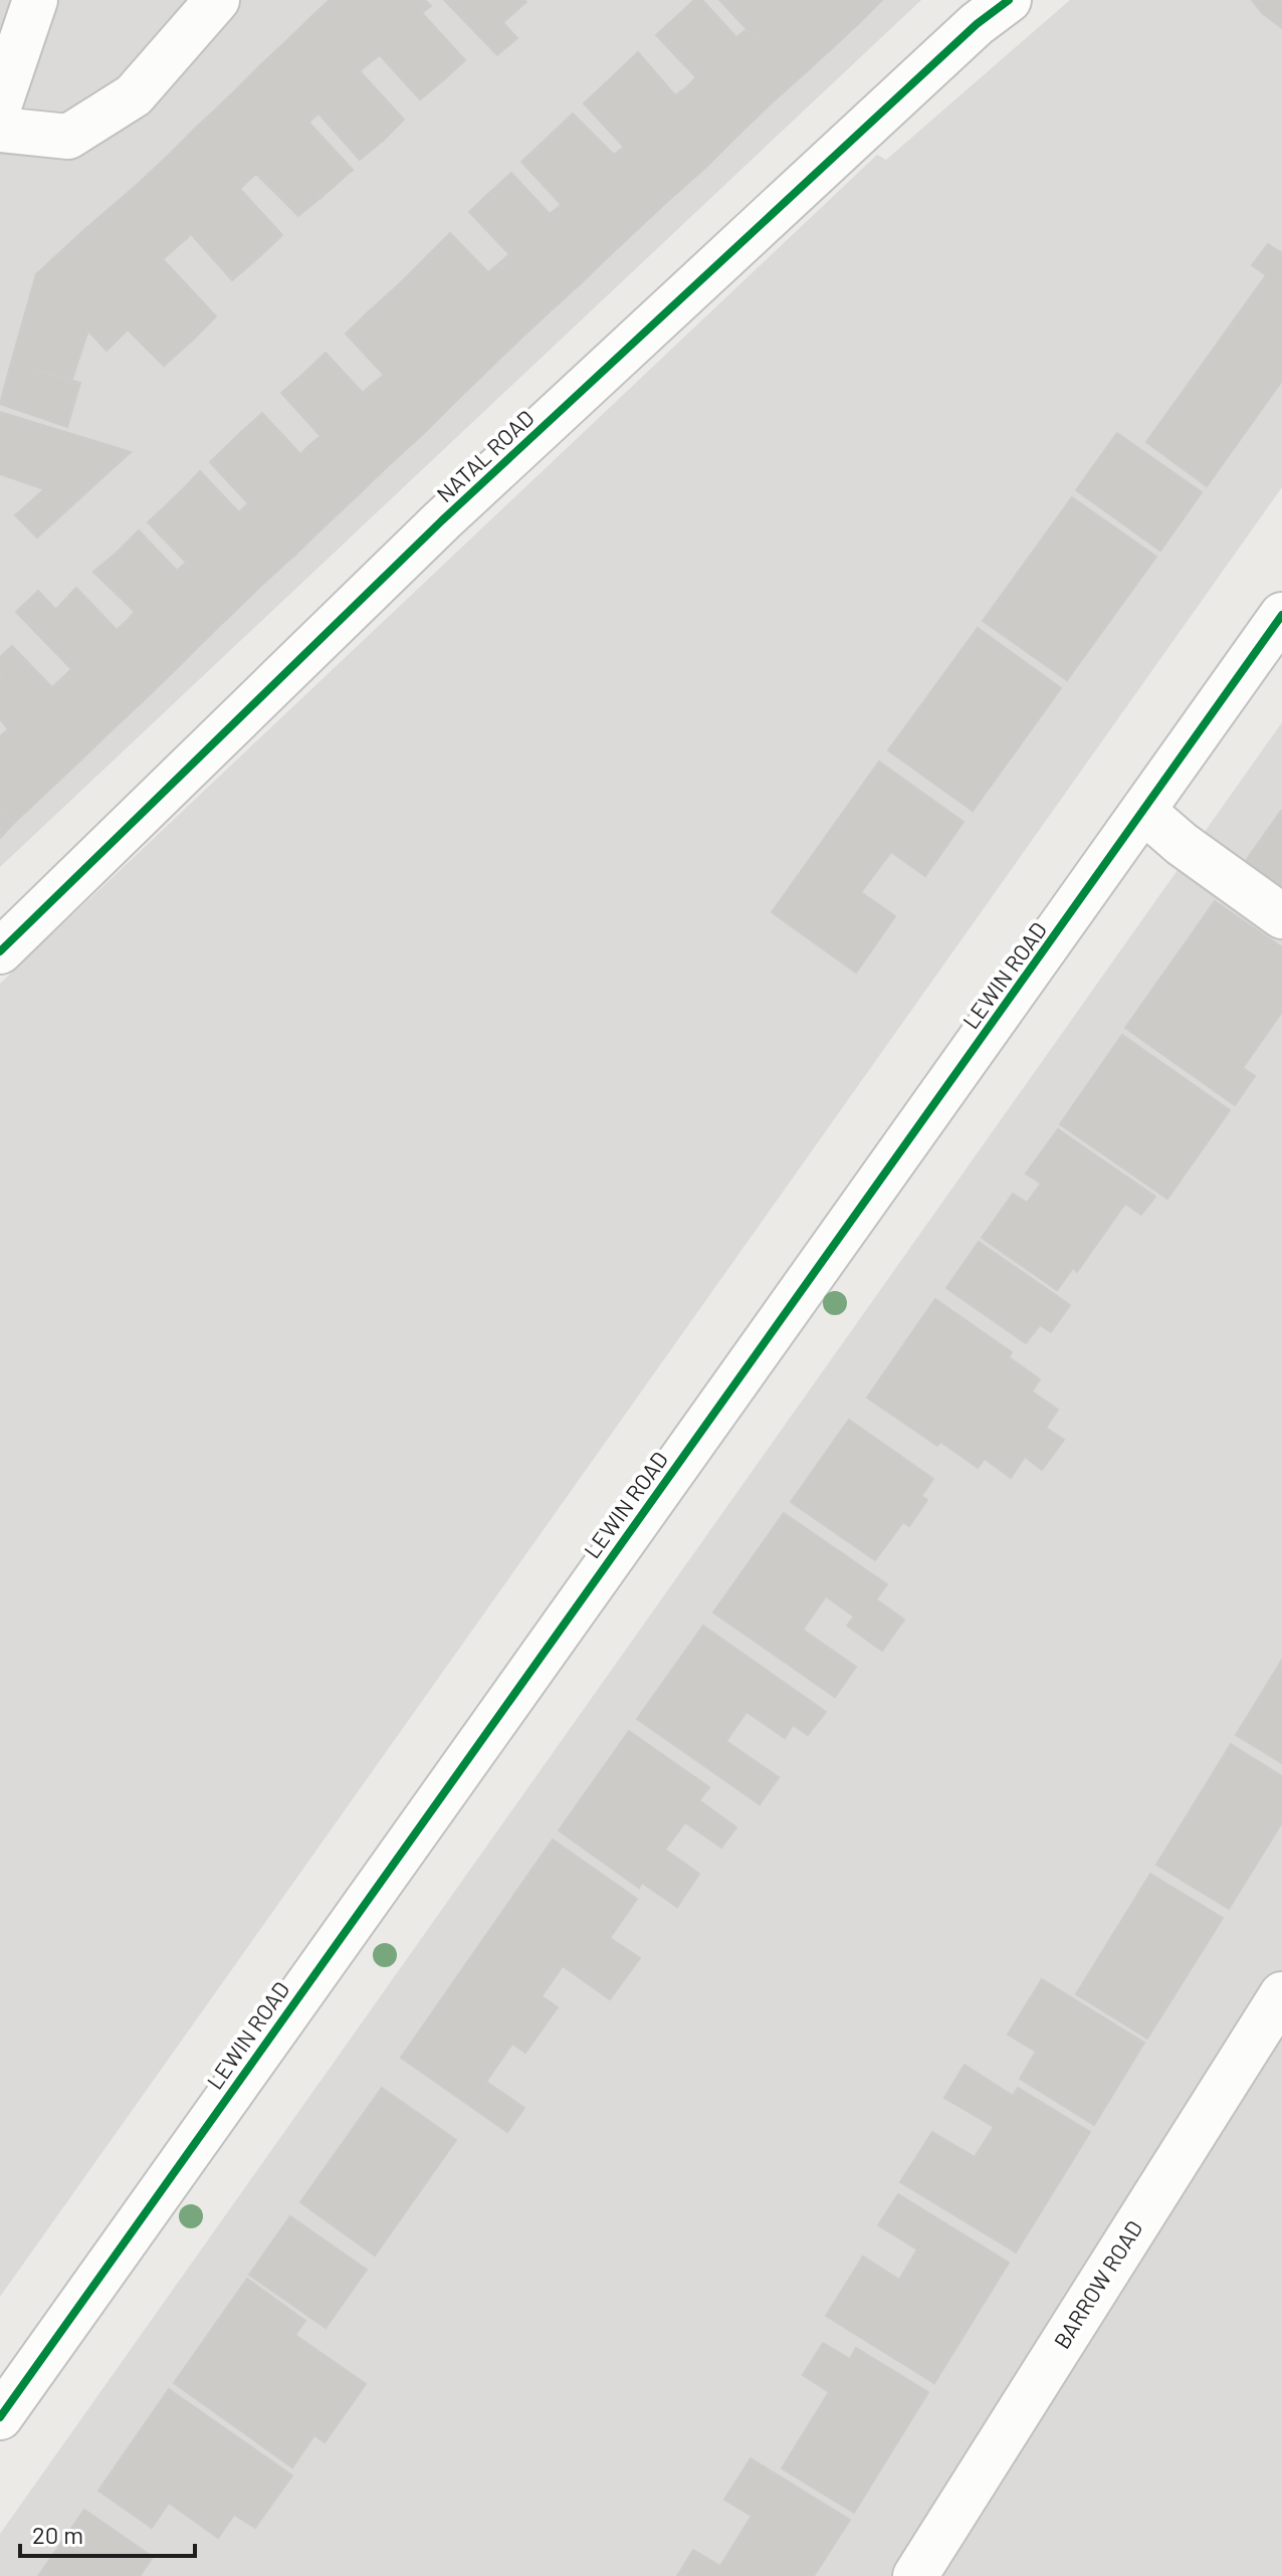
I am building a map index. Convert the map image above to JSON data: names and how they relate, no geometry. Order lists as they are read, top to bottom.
{
  "streets": {
    "street": ["NATAL ROAD", "LEWIN ROAD", "BARROW ROAD"]
  },
  "scale_bar": "20 m"
}
